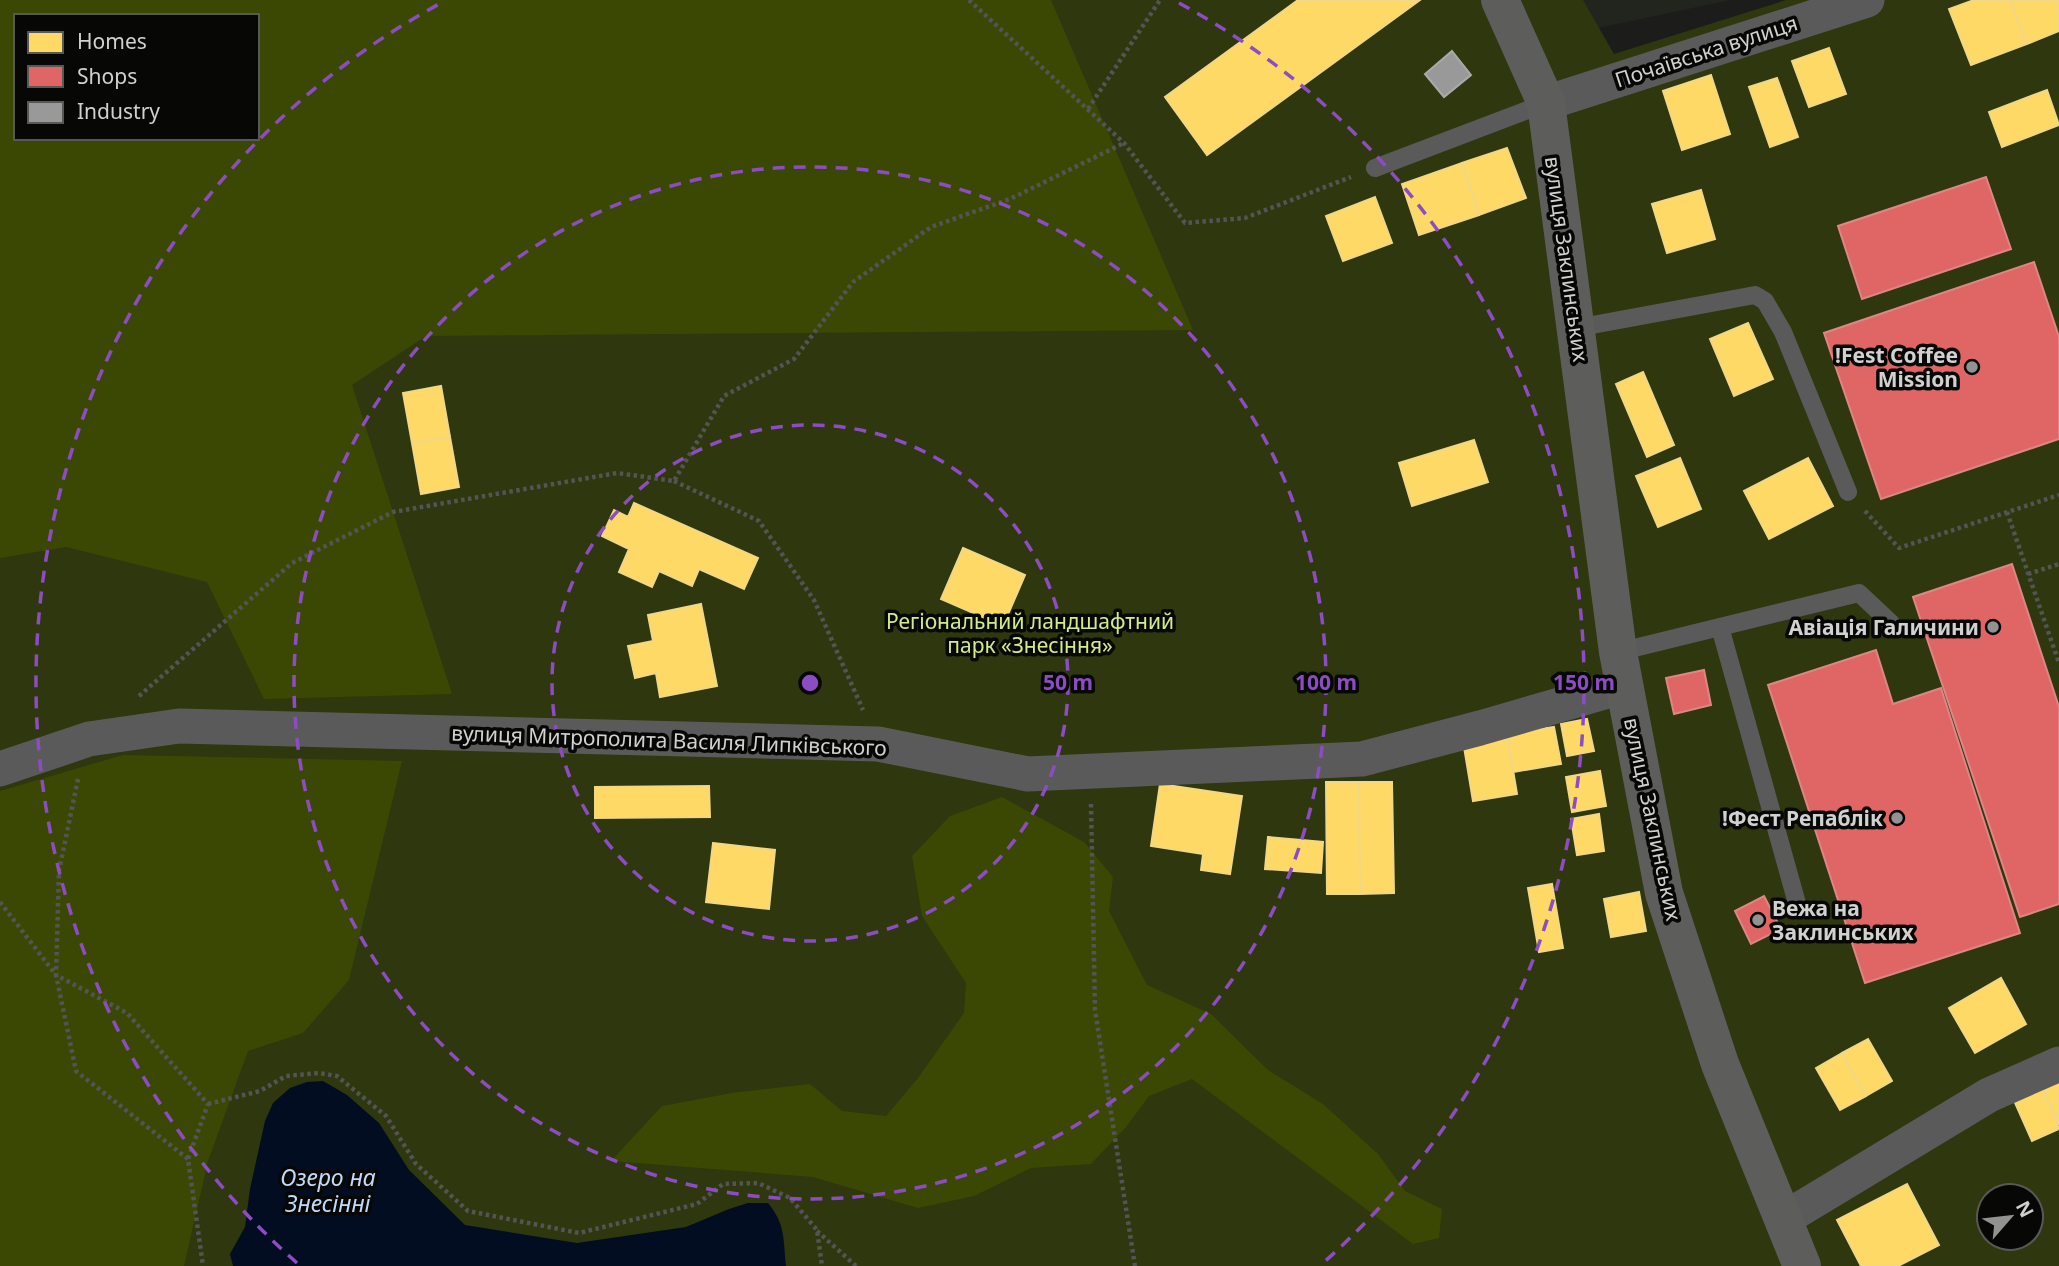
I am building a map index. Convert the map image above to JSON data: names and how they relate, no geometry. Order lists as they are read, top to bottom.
{
  "streets": {
    "street": ["Почаївська вулиця", "вулиця Заклинських", "вулиця Митрополита Василя Липківського"]
  },
  "crossings": [
    ["Почаївська вулиця", "вулиця Заклинських"],
    ["вулиця Заклинських", "вулиця Митрополита Василя Липківського"]
  ],
  "water": ["Озеро на Знесінні"],
  "parks": ["Регіональний ландшафтний парк «Знесіння»"],
  "places": [
    "!Fest Coffee Mission",
    "Авіація Галичини",
    "!Фест Репаблік",
    "Вежа на Заклинських"
  ],
  "legend": ["Homes", "Shops", "Industry"],
  "north": "top right",
  "rings": ["50 m", "100 m", "150 m"]
}
